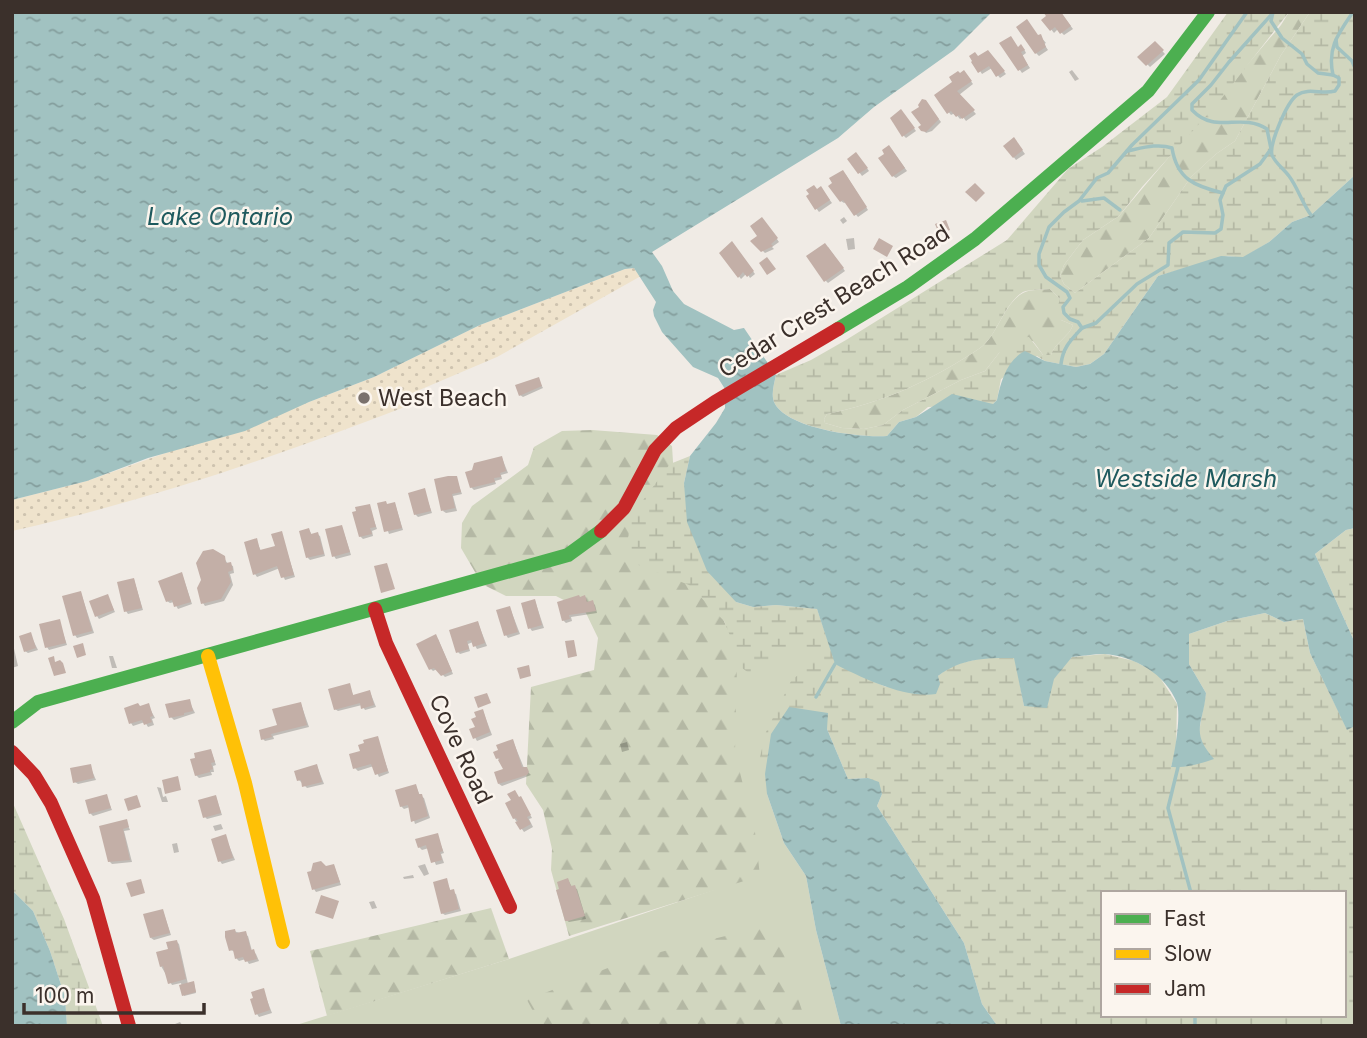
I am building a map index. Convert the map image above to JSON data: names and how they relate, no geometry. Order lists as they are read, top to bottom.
{
  "streets": {
    "street": ["Cedar Crest Beach Road", "Cove Road"]
  },
  "crossings": [
    ["Cedar Crest Beach Road", "Cove Road"]
  ],
  "water": ["Lake Ontario", "Westside Marsh"],
  "places": ["West Beach"],
  "legend": ["Fast", "Slow", "Jam"],
  "scale_bar": "100 m"
}
